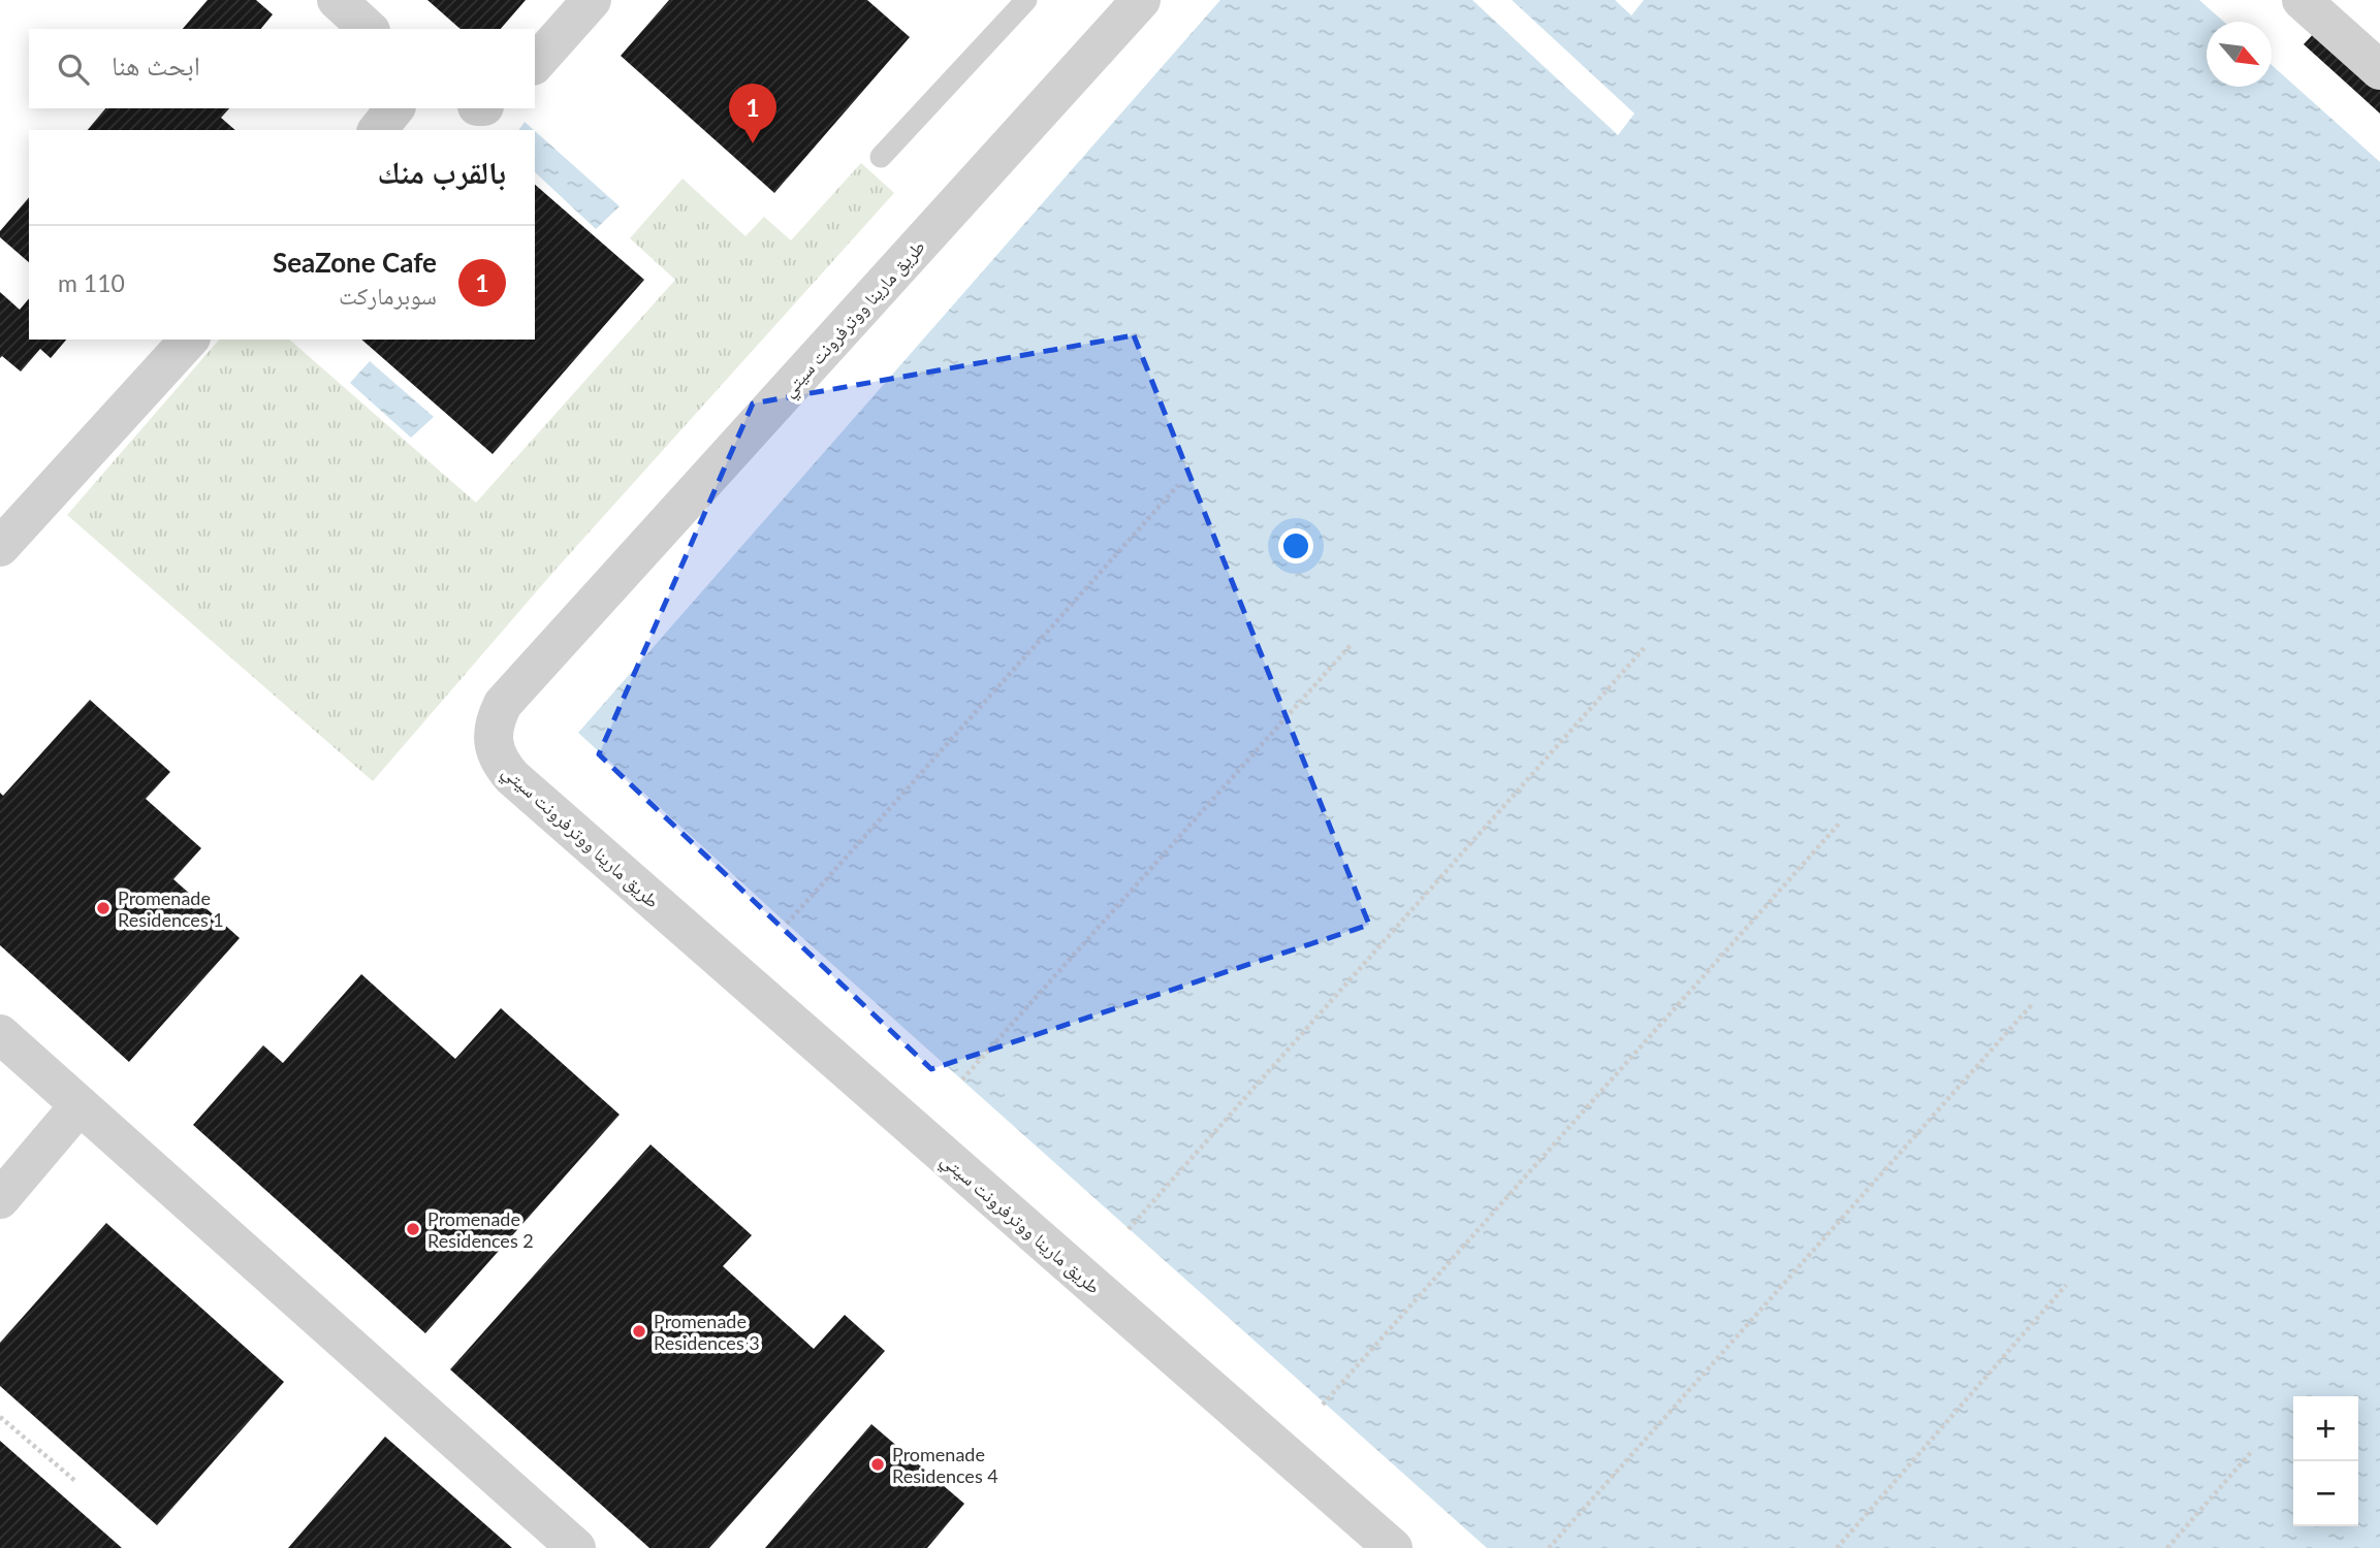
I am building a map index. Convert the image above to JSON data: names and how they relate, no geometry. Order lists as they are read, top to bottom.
{
  "streets": {
    "street": ["طريق مارينا ووترفرونت سيتي"]
  },
  "places": [
    "Promenade Residences 1",
    "Promenade Residences 2",
    "Promenade Residences 3",
    "Promenade Residences 4"
  ],
  "north": "bottom right",
  "page": {
    "search": "ابحث هنا",
    "pins": "1",
    "heading": "بالقرب منك",
    "list": [
      {
        "mark": "1",
        "name": "SeaZone Cafe",
        "note": "سوبرماركت",
        "value": "110 m"
      }
    ],
    "map_buttons": ["+", "−"]
  }
}
